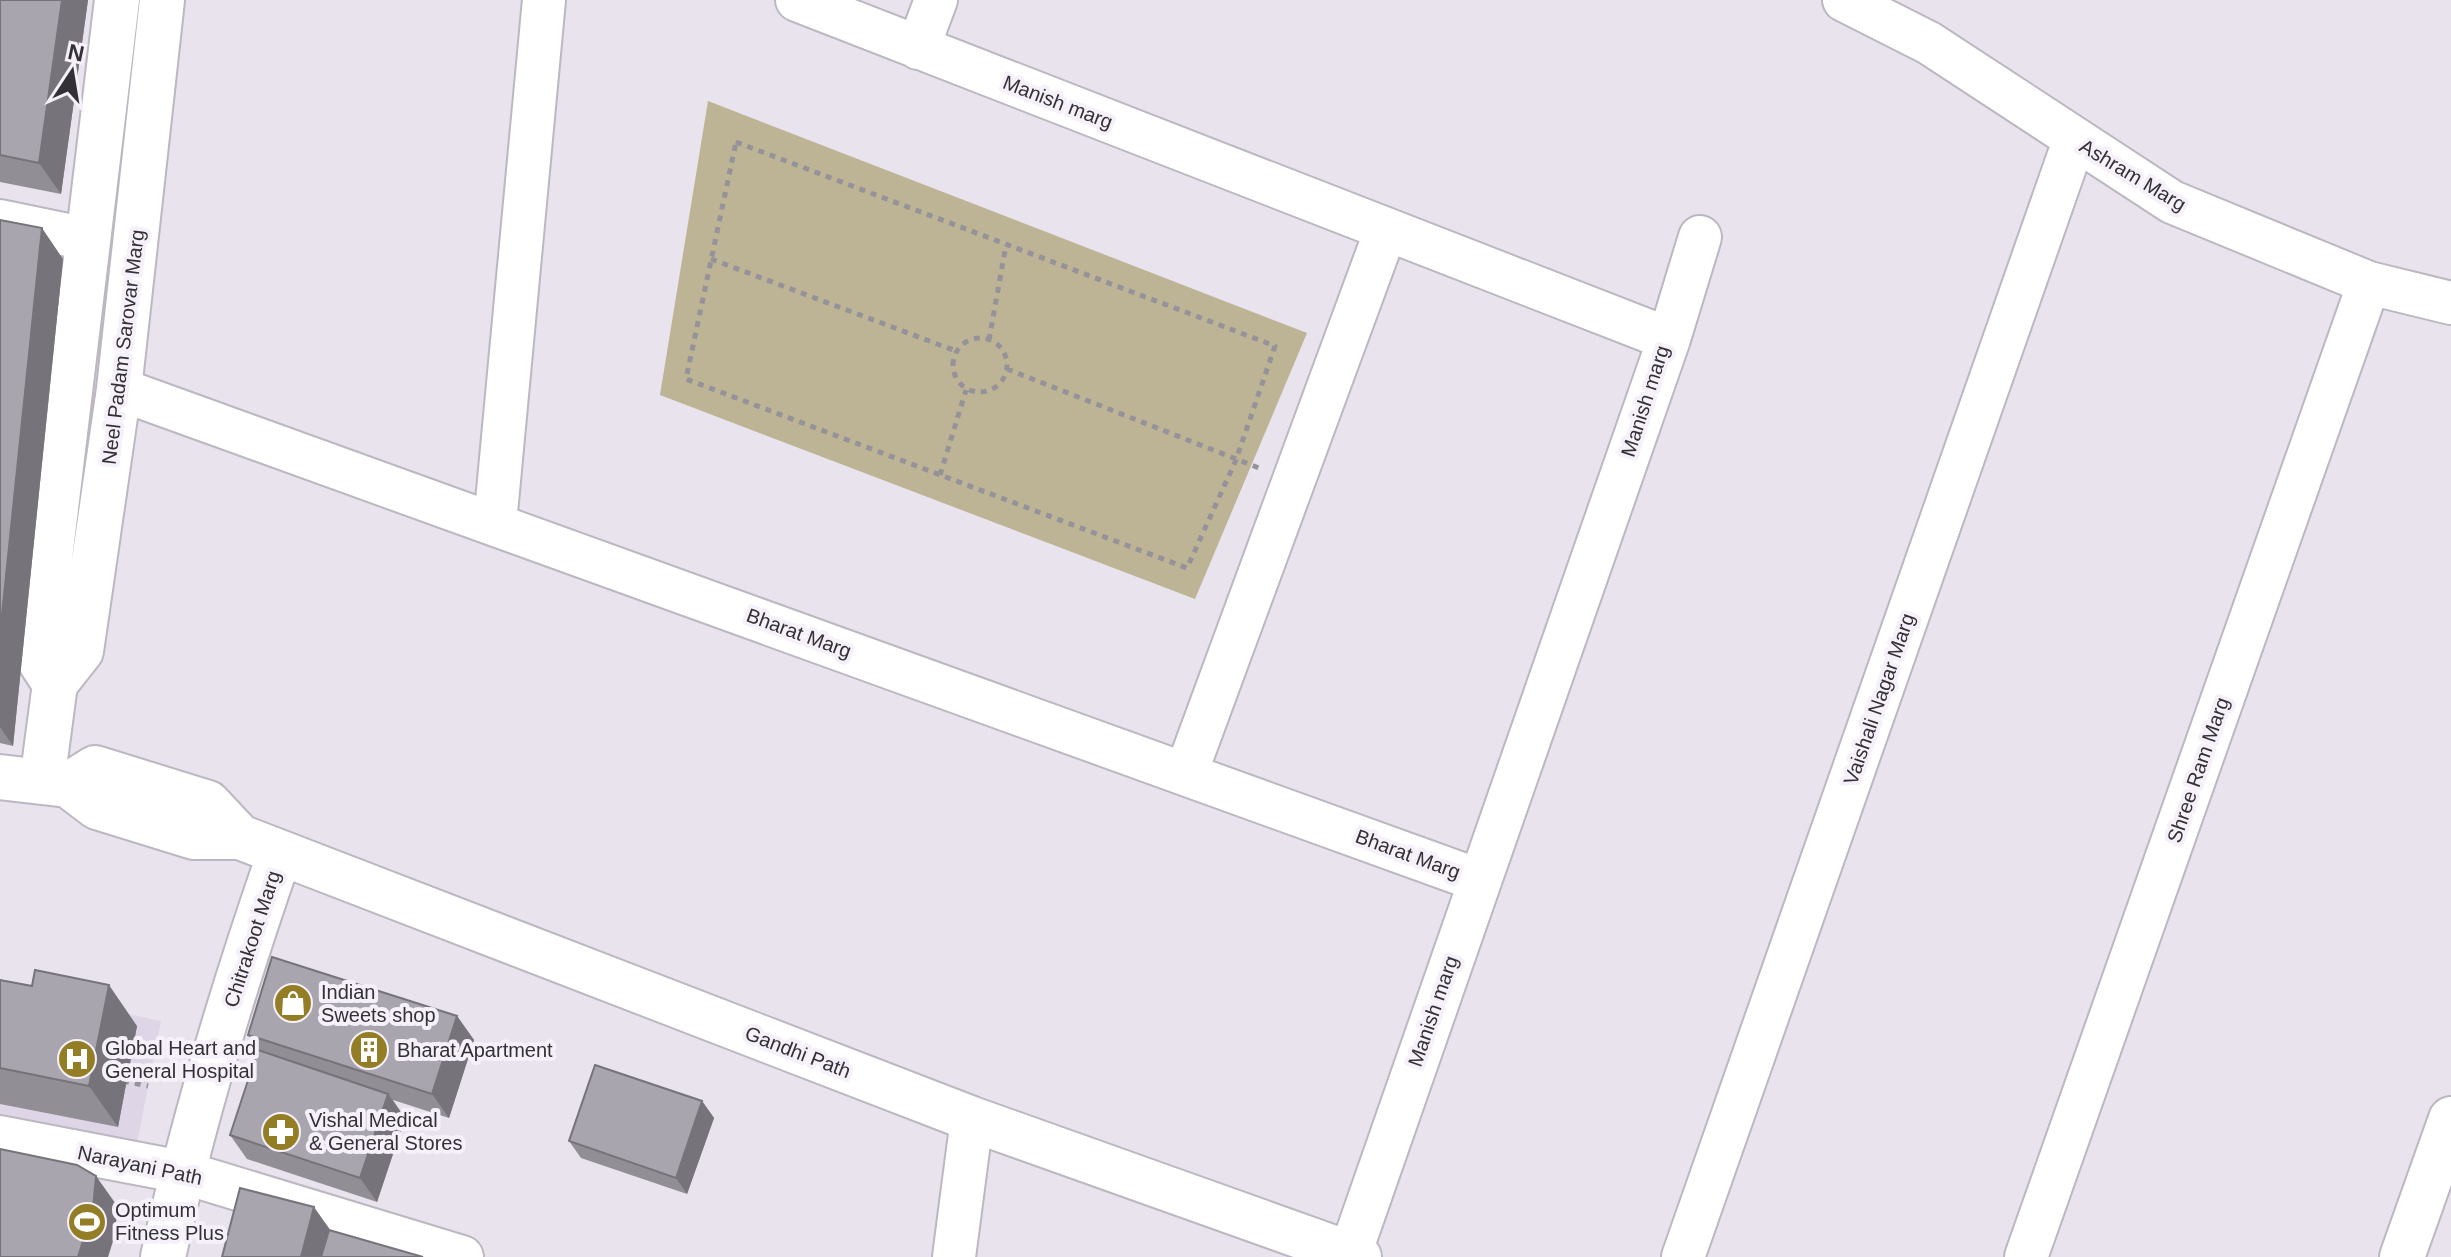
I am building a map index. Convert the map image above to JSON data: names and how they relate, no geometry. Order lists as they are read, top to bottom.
{
  "streets": {
    "street": [
      "Manish marg",
      "Ashram Marg",
      "Neel Padam Sarovar Marg",
      "Bharat Marg",
      "Vaishali Nagar Marg",
      "Shree Ram Marg",
      "Chitrakoot Marg",
      "Gandhi Path",
      "Narayani Path"
    ]
  },
  "crossings": [
    ["Manish marg", "Bharat Marg"],
    ["Manish marg", "Gandhi Path"],
    ["Ashram Marg", "Vaishali Nagar Marg"],
    ["Ashram Marg", "Shree Ram Marg"],
    ["Neel Padam Sarovar Marg", "Bharat Marg"],
    ["Chitrakoot Marg", "Gandhi Path"],
    ["Chitrakoot Marg", "Narayani Path"]
  ],
  "places": {
    "shop": ["Indian Sweets shop"],
    "building": ["Bharat Apartment"],
    "hospital": ["Global Heart and General Hospital"],
    "pharmacy": ["Vishal Medical & General Stores"],
    "sports": ["Optimum Fitness Plus"]
  },
  "north": "top"
}
